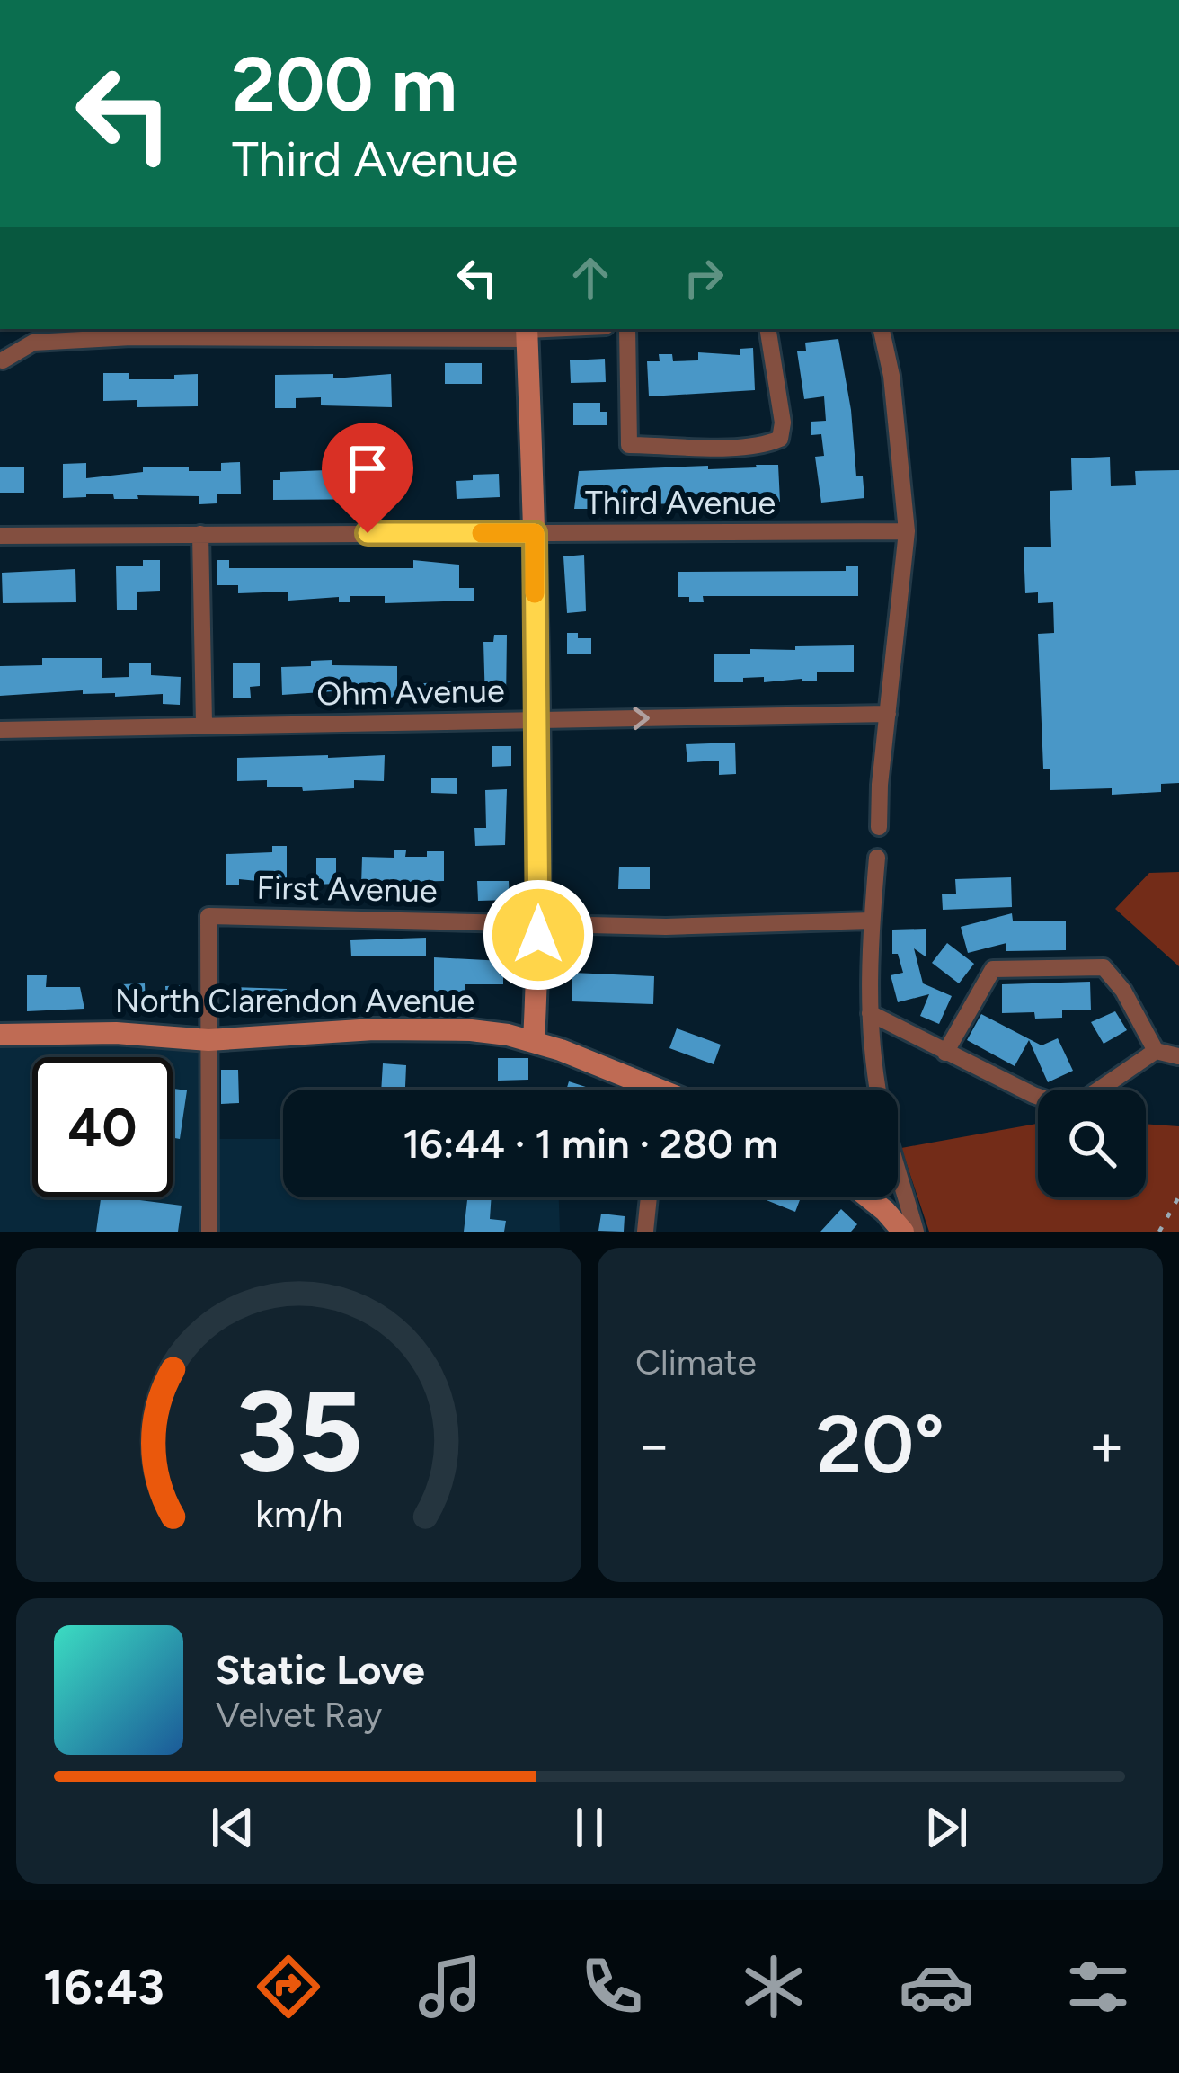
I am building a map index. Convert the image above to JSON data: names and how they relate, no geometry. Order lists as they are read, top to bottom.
{
  "streets": {
    "street": [
      "Third Avenue",
      "Ohm Avenue",
      "First Avenue",
      "North Clarendon Avenue"
    ]
  },
  "crossings": [
    ["First Avenue", "North Clarendon Avenue"]
  ],
  "one_way": ["Ohm Avenue"],
  "page": {
    "turn": ["200 m", "Third Avenue"],
    "limit": "40",
    "trip": "16:44 · 1 min · 280 m",
    "tile": "Climate",
    "heat": ["−", "20°", "+"],
    "song": ["Static Love", "Velvet Ray"],
    "tabs": "16:43",
    "gauge": ["35", "km/h"]
  }
}
